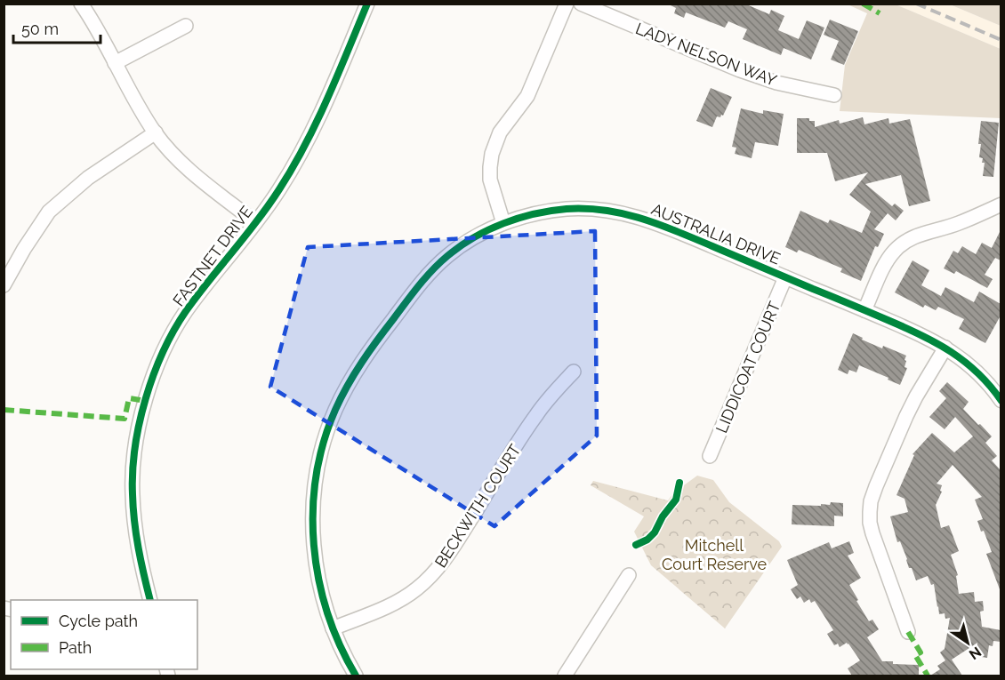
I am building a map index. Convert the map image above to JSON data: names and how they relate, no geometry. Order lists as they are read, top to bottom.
{
  "streets": {
    "street": [
      "LADY NELSON WAY",
      "AUSTRALIA DRIVE",
      "FASTNET DRIVE",
      "LIDDICOAT COURT",
      "BECKWITH COURT"
    ]
  },
  "crossings": [
    ["AUSTRALIA DRIVE", "LIDDICOAT COURT"],
    ["AUSTRALIA DRIVE", "BECKWITH COURT"]
  ],
  "parks": ["Mitchell Court Reserve"],
  "legend": ["Cycle path", "Path"],
  "scale_bar": "50 m",
  "north": "bottom right"
}
